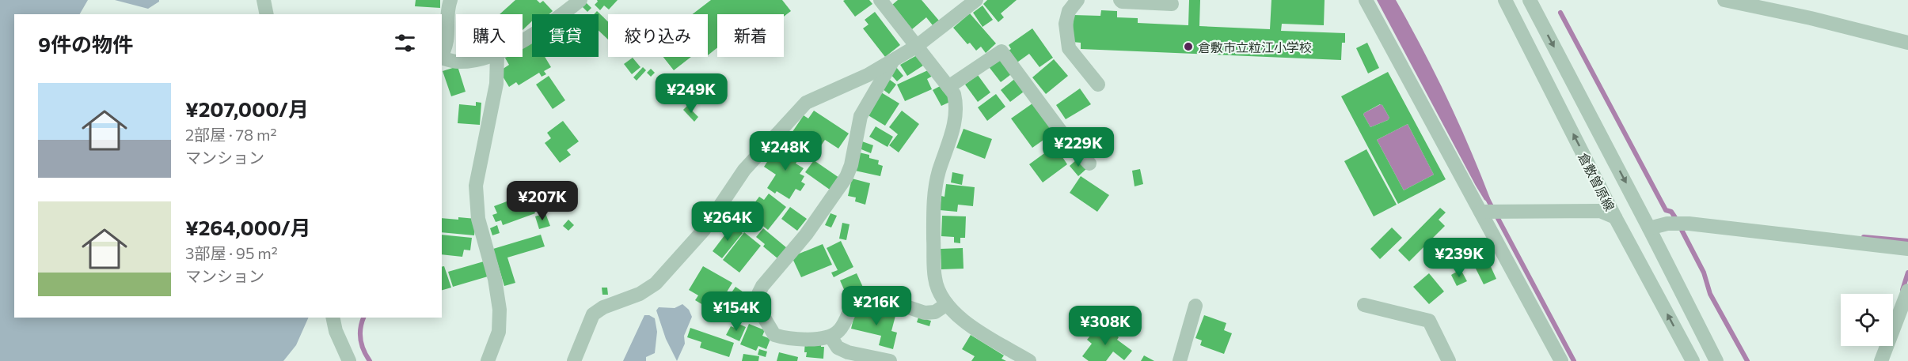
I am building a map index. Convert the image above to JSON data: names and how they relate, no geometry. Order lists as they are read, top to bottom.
{
  "streets": {
    "street": ["倉敷曽原線"]
  },
  "places": ["倉敷市立粒江小学校"],
  "page": {
    "chip": [
      "購入",
      "賃貸",
      "絞り込み",
      "新着"
    ],
    "heading": "9件の物件",
    "list": [
      {
        "name": "¥207,000/月",
        "note": "2部屋 · 78 m² · マンション"
      },
      {
        "name": "¥264,000/月",
        "note": "3部屋 · 95 m² · マンション"
      }
    ],
    "price": [
      "¥249K",
      "¥229K",
      "¥248K",
      "¥207K",
      "¥264K",
      "¥239K",
      "¥216K",
      "¥154K",
      "¥308K"
    ]
  }
}
